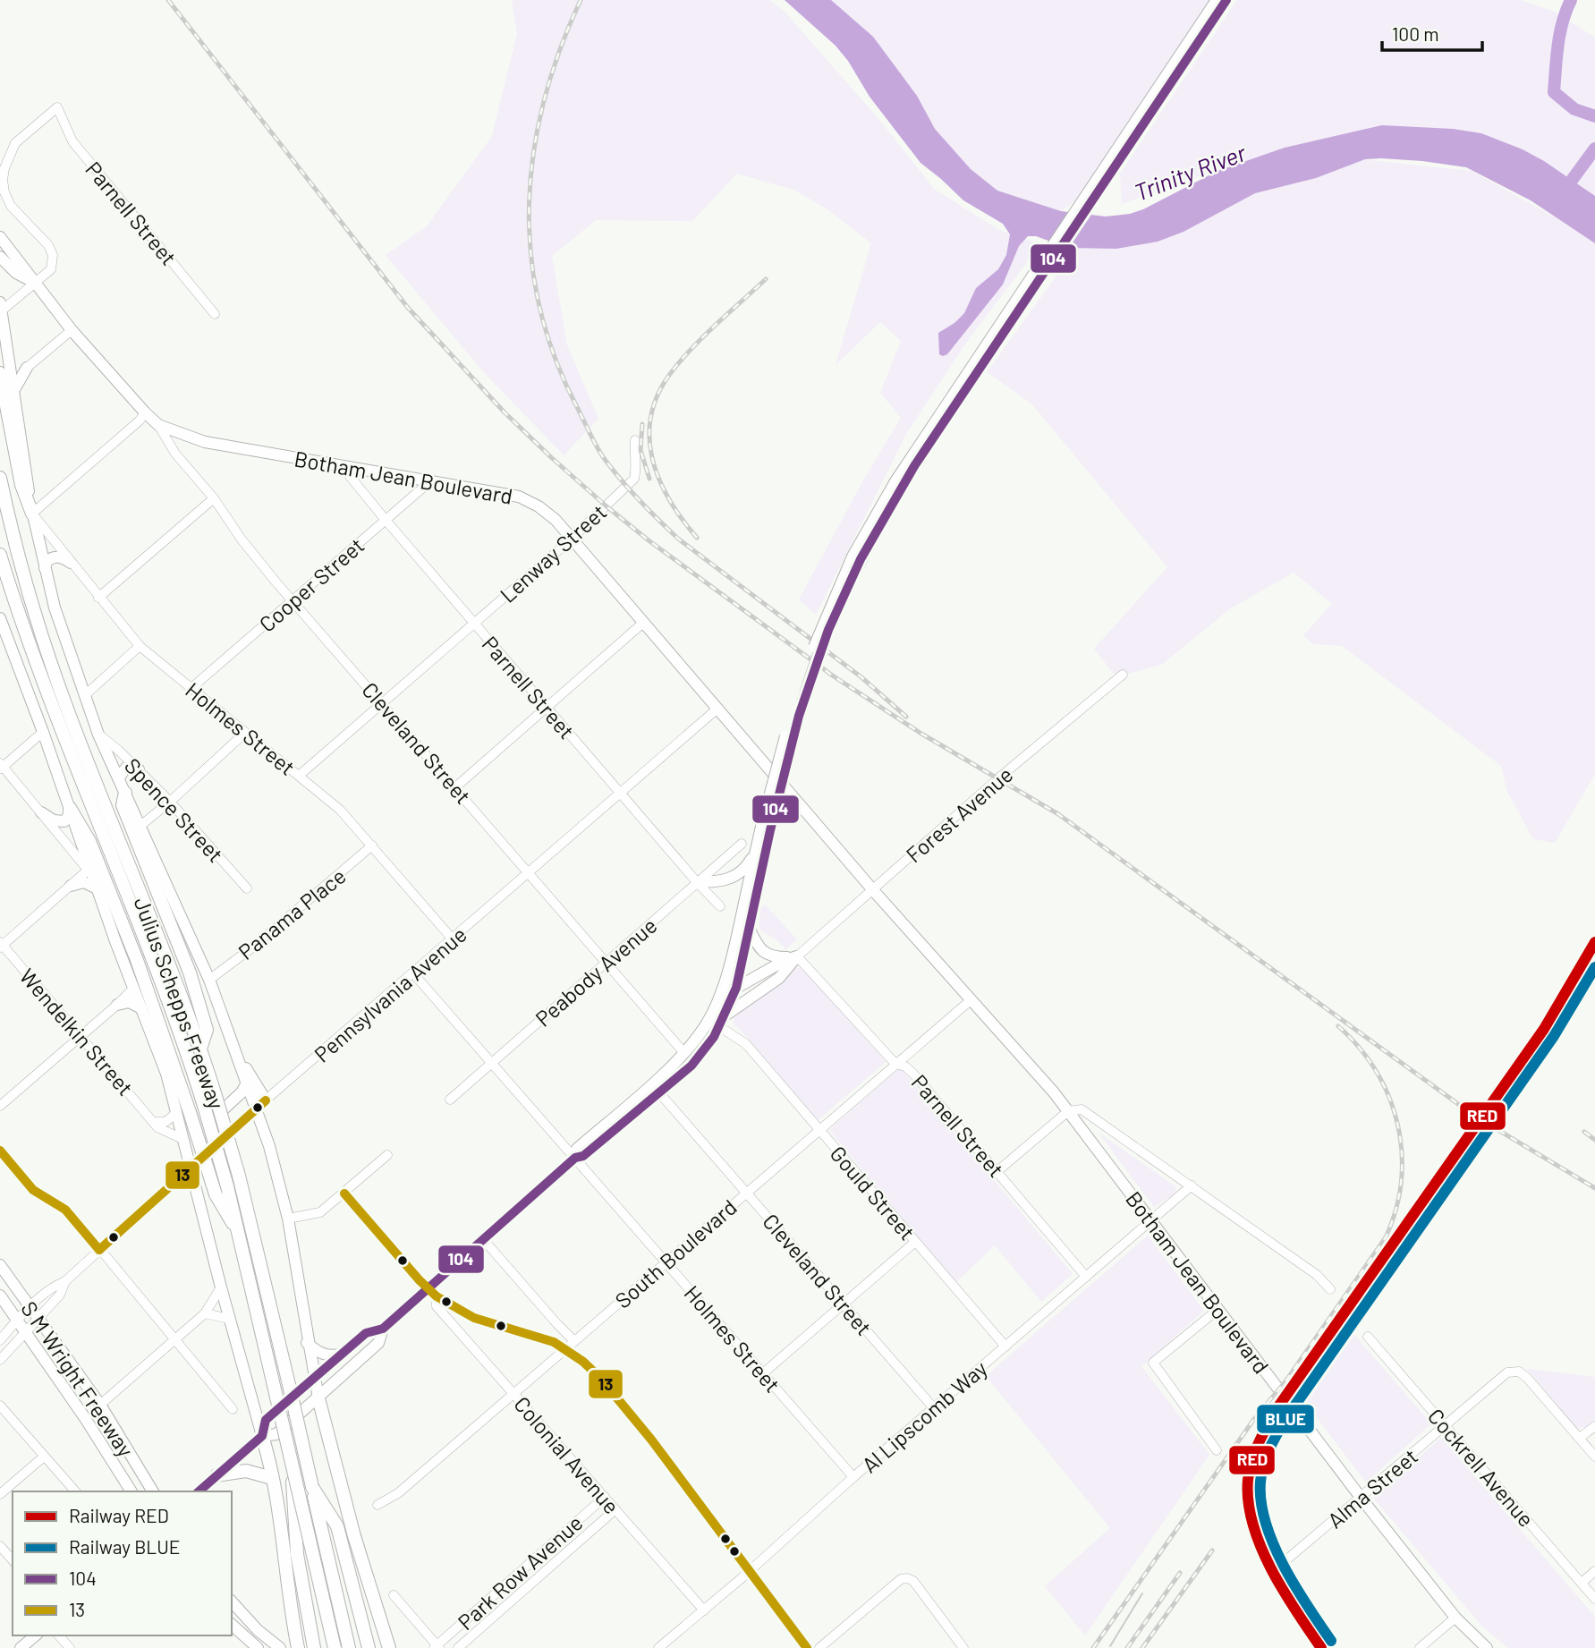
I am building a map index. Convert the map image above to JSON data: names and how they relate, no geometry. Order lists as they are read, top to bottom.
{
  "streets": {
    "highway": ["Julius Schepps Freeway"],
    "main road": ["Botham Jean Boulevard", "S M Wright Freeway", "Colonial Avenue"],
    "street": [
      "Parnell Street",
      "Lenway Street",
      "Cooper Street",
      "Holmes Street",
      "Cleveland Street",
      "Spence Street",
      "Forest Avenue",
      "Panama Place",
      "Peabody Avenue",
      "Pennsylvania Avenue",
      "Wendelkin Street",
      "Gould Street",
      "South Boulevard",
      "Al Lipscomb Way",
      "Cockrell Avenue",
      "Alma Street",
      "Park Row Avenue"
    ]
  },
  "crossings": [
    ["Parnell Street", "Botham Jean Boulevard"],
    ["Parnell Street", "Lenway Street"],
    ["Parnell Street", "Cooper Street"],
    ["Parnell Street", "Forest Avenue"],
    ["Parnell Street", "Peabody Avenue"],
    ["Parnell Street", "Pennsylvania Avenue"],
    ["Parnell Street", "South Boulevard"],
    ["Parnell Street", "Al Lipscomb Way"],
    ["Botham Jean Boulevard", "Lenway Street"],
    ["Botham Jean Boulevard", "Cooper Street"],
    ["Botham Jean Boulevard", "Cleveland Street"],
    ["Botham Jean Boulevard", "Forest Avenue"],
    ["Botham Jean Boulevard", "Pennsylvania Avenue"],
    ["Botham Jean Boulevard", "South Boulevard"],
    ["Botham Jean Boulevard", "Al Lipscomb Way"],
    ["Botham Jean Boulevard", "Alma Street"],
    ["Lenway Street", "Holmes Street"],
    ["Lenway Street", "Cleveland Street"],
    ["Cooper Street", "Holmes Street"],
    ["Cooper Street", "Cleveland Street"],
    ["Holmes Street", "Panama Place"],
    ["Holmes Street", "Peabody Avenue"],
    ["Holmes Street", "Pennsylvania Avenue"],
    ["Holmes Street", "Julius Schepps Freeway"],
    ["Holmes Street", "South Boulevard"],
    ["Holmes Street", "Al Lipscomb Way"],
    ["Cleveland Street", "Peabody Avenue"],
    ["Cleveland Street", "Pennsylvania Avenue"],
    ["Cleveland Street", "South Boulevard"],
    ["Cleveland Street", "Al Lipscomb Way"],
    ["Spence Street", "Julius Schepps Freeway"],
    ["Panama Place", "Julius Schepps Freeway"],
    ["Pennsylvania Avenue", "Julius Schepps Freeway"],
    ["Pennsylvania Avenue", "S M Wright Freeway"],
    ["Julius Schepps Freeway", "Wendelkin Street"],
    ["Gould Street", "South Boulevard"],
    ["Gould Street", "Al Lipscomb Way"],
    ["South Boulevard", "Colonial Avenue"],
    ["Al Lipscomb Way", "Colonial Avenue"],
    ["Colonial Avenue", "Park Row Avenue"],
    ["Cockrell Avenue", "Alma Street"]
  ],
  "water": ["Trinity River"],
  "lines": [
    "transit line 104",
    "rail line RED",
    "rail line BLUE",
    "transit line 13"
  ],
  "legend": [
    "Railway RED",
    "Railway BLUE",
    "104",
    "13"
  ],
  "scale_bar": "100 m"
}
